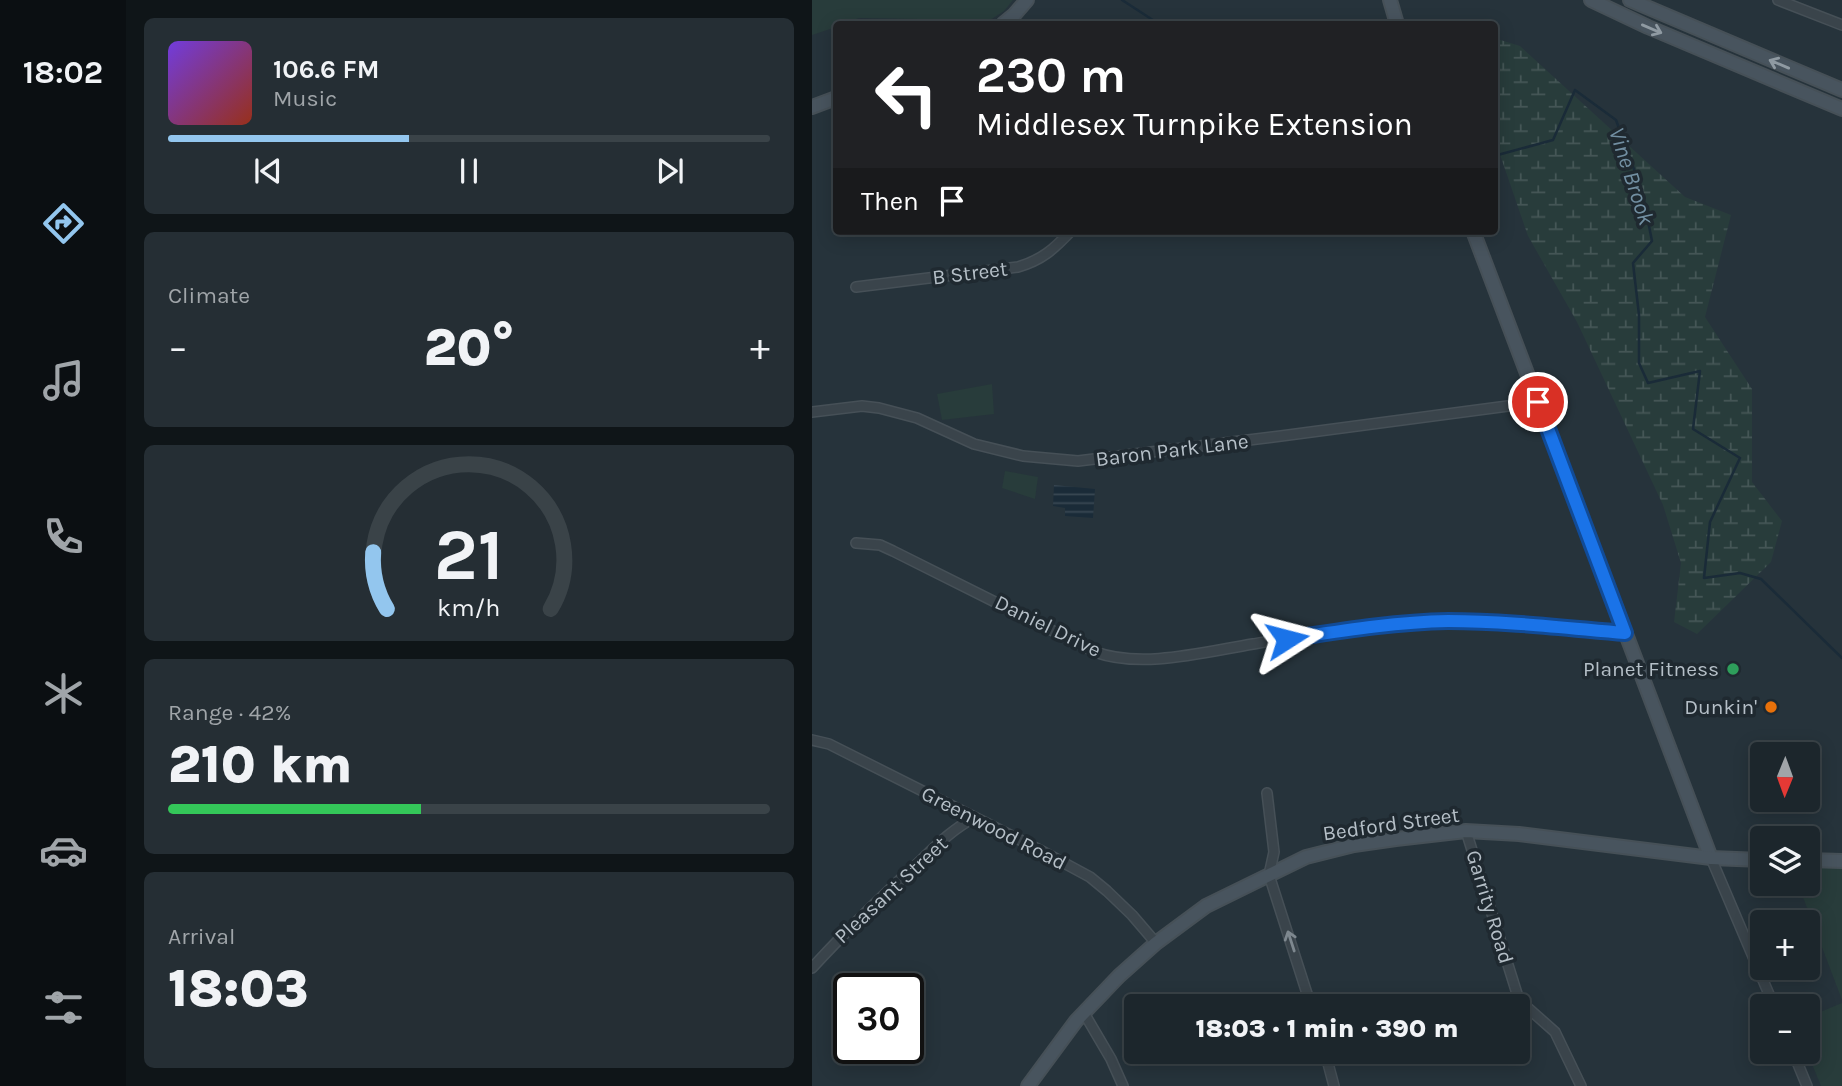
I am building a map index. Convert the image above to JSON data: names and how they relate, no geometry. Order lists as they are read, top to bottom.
{
  "streets": {
    "main road": ["Bedford Street"],
    "street": [
      "B Street",
      "Baron Park Lane",
      "Daniel Drive",
      "Greenwood Road",
      "Pleasant Street",
      "Garrity Road"
    ]
  },
  "crossings": [
    ["Bedford Street", "Greenwood Road"],
    ["Bedford Street", "Garrity Road"],
    ["Greenwood Road", "Pleasant Street"]
  ],
  "water": ["Vine Brook"],
  "places": ["Planet Fitness", "Dunkin'"],
  "north": "bottom",
  "page": {
    "tabs": "18:02",
    "turn": ["230 m", "Middlesex Turnpike Extension"],
    "song": ["106.6 FM", "Music"],
    "then": "Then",
    "tile": [
      "Climate",
      ["Range · 42%", "210 km"],
      ["Arrival", "18:03"]
    ],
    "heat": ["−", "20°", "+"],
    "map_buttons": ["+", "−"],
    "limit": "30",
    "trip": "18:03 · 1 min · 390 m",
    "gauge": ["21", "km/h"]
  }
}
